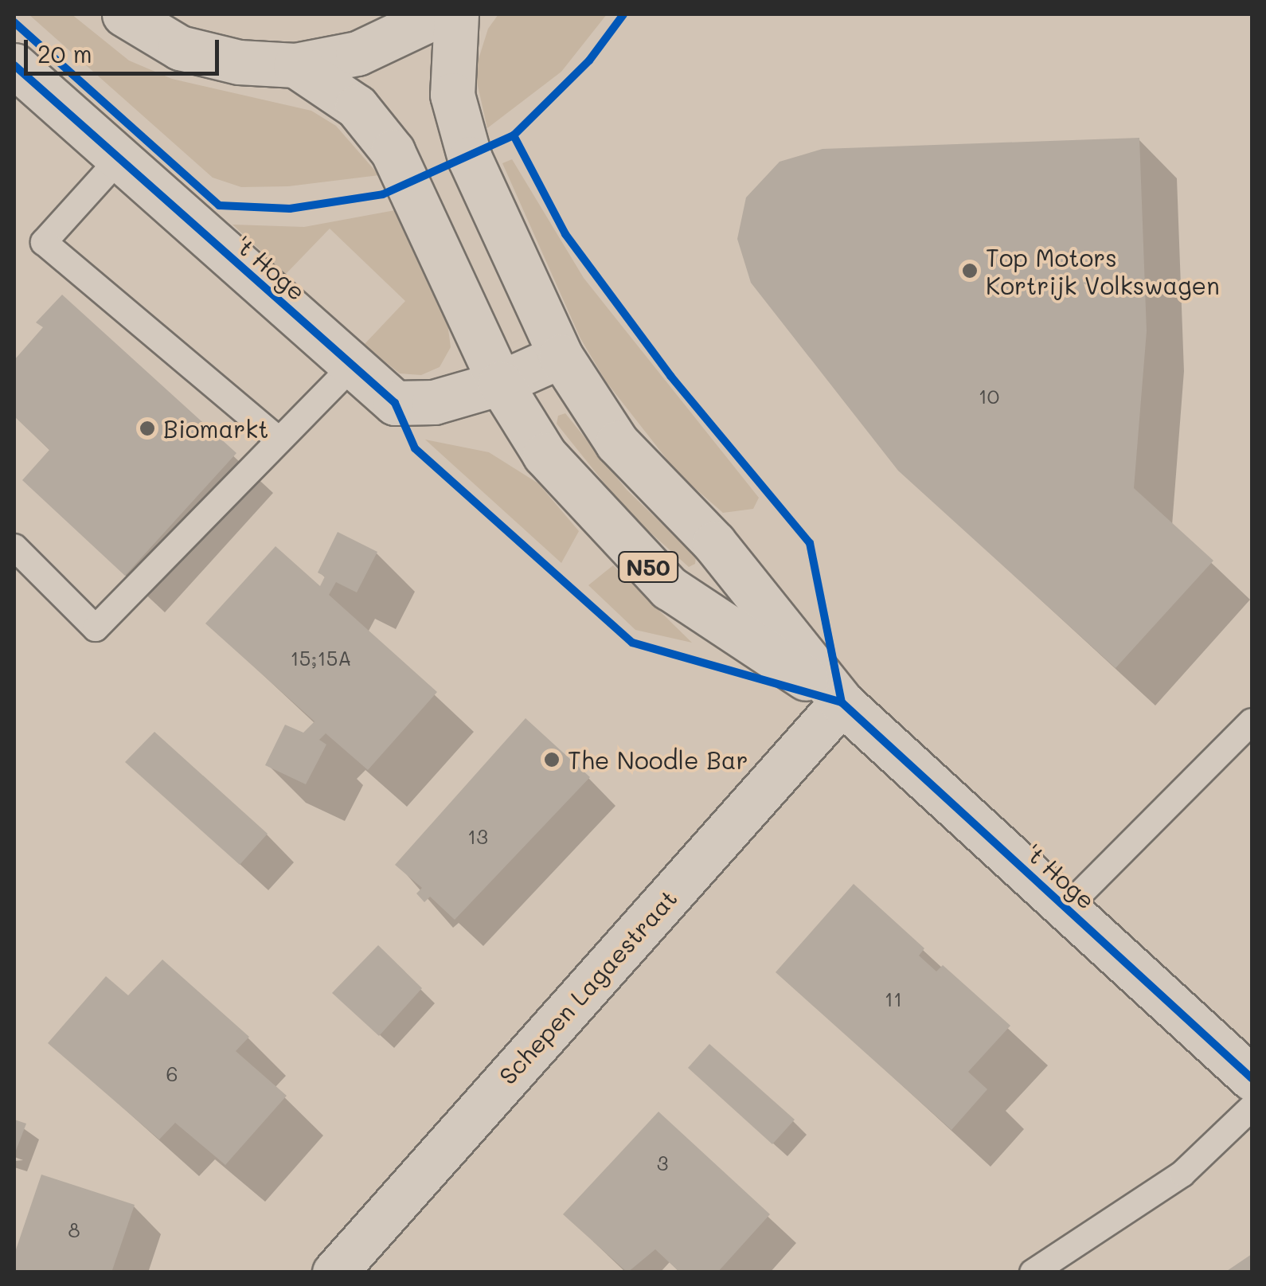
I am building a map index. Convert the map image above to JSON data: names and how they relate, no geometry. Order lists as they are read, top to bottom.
{
  "streets": {
    "main road": ["'t Hoge", "N50", "Schepen Lagaestraat"]
  },
  "crossings": [
    ["'t Hoge", "Schepen Lagaestraat"]
  ],
  "places": ["Top Motors Kortrijk Volkswagen", "Biomarkt", "The Noodle Bar"],
  "house_numbers": [
    "10",
    "15;15A",
    "13",
    "11",
    "6",
    "3",
    "8"
  ],
  "scale_bar": "20 m"
}
